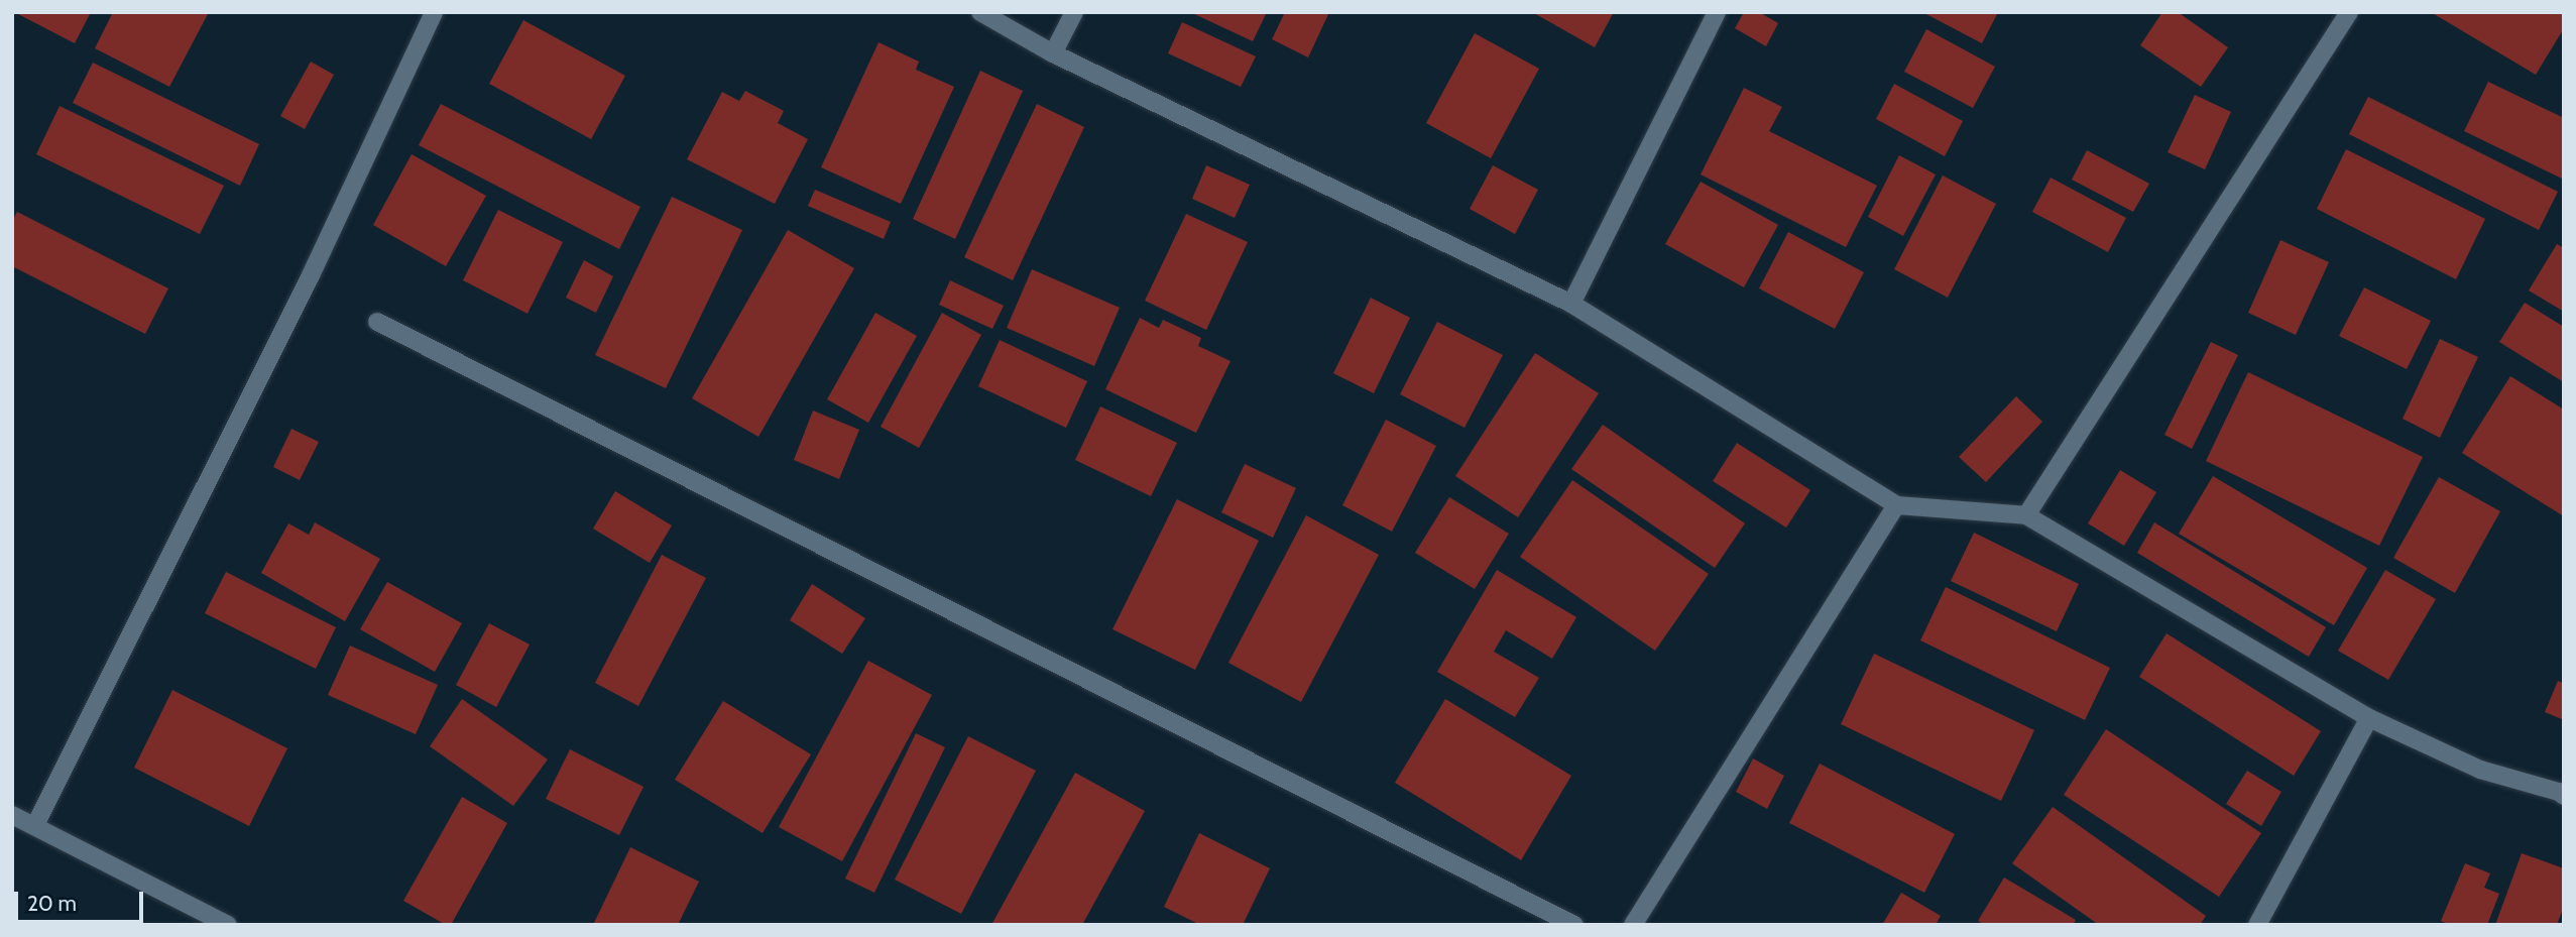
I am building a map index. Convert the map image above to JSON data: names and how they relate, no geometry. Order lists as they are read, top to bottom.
{
  "scale_bar": "20 m"
}
